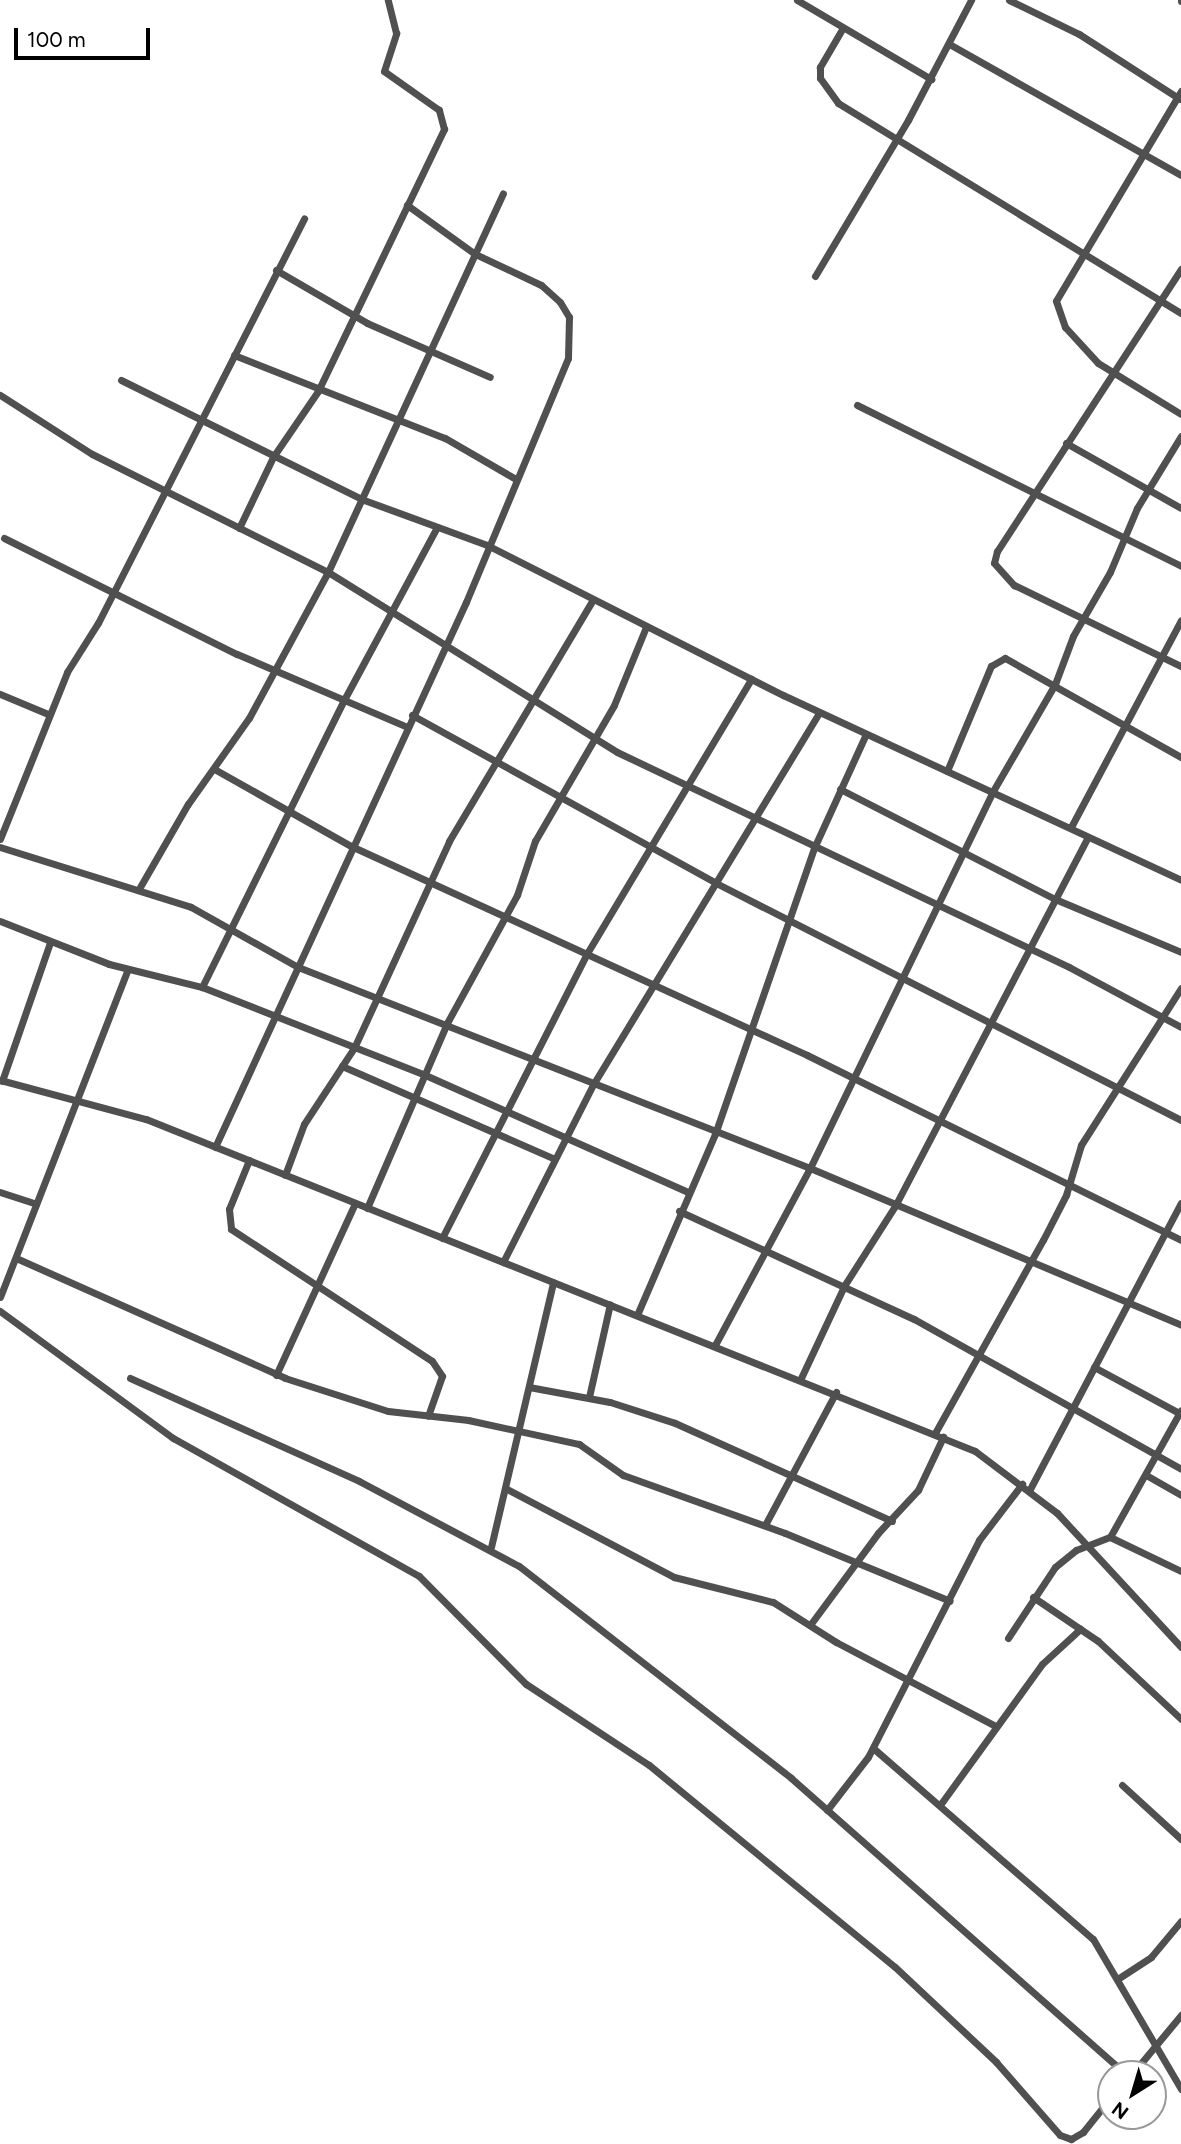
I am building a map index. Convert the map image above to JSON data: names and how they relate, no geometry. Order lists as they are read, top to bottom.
{
  "scale_bar": "100 m",
  "north": "bottom left"
}
